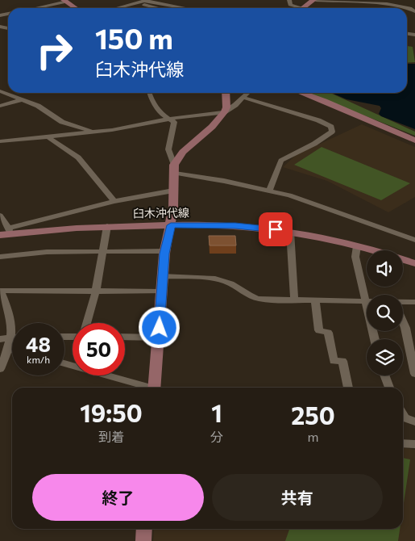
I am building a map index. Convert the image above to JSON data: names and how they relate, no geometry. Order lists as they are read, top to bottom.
{
  "streets": {
    "main road": ["臼木沖代線"]
  },
  "page": {
    "turn": ["150 m", "臼木沖代線"],
    "speed": "48 km/h",
    "limit": "50",
    "eta": [
      "19:50",
      "到着",
      "1",
      "分",
      "250",
      "m"
    ],
    "buttons": ["終了", "共有"]
  }
}
